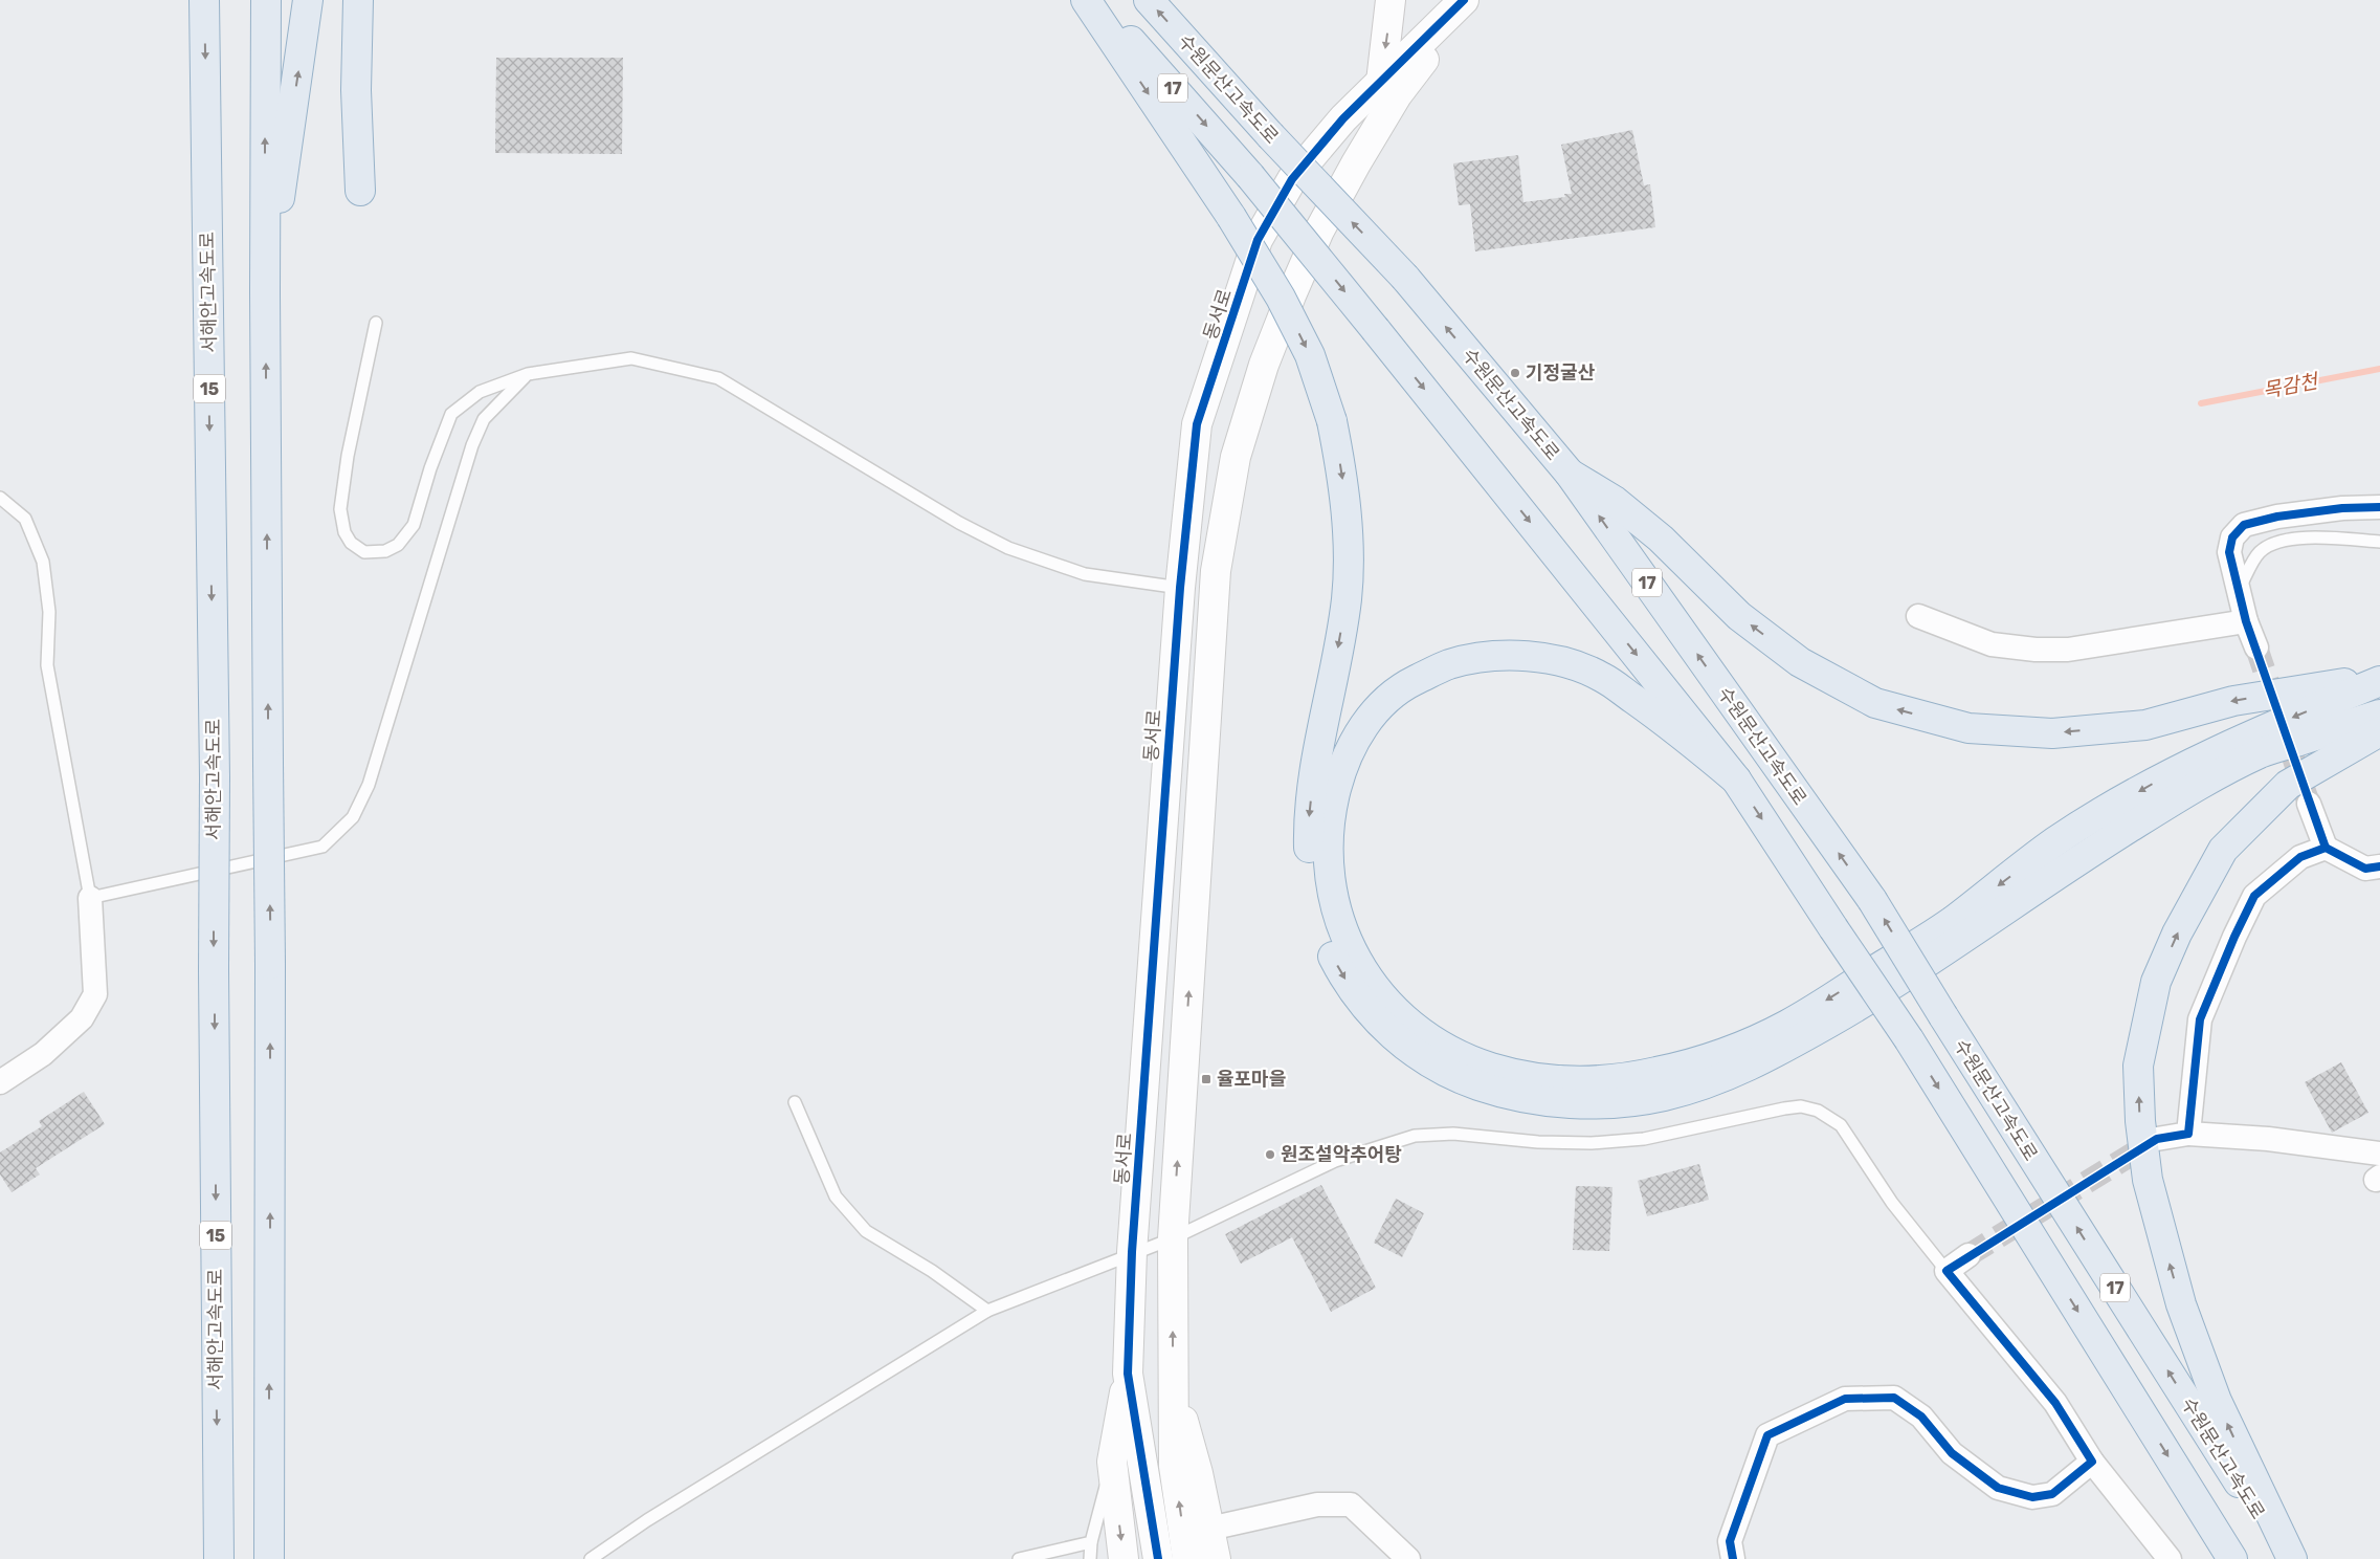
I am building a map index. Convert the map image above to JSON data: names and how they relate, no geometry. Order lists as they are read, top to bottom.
{
  "streets": {
    "highway": [
      "17",
      "수원문산고속도로",
      "서해안고속도로",
      "15"
    ],
    "street": ["동서로"]
  },
  "water": ["목감천"],
  "places": {
    "other": ["기정굴산", "원조설악추어탕"],
    "transit": ["율포마을"]
  }
}
